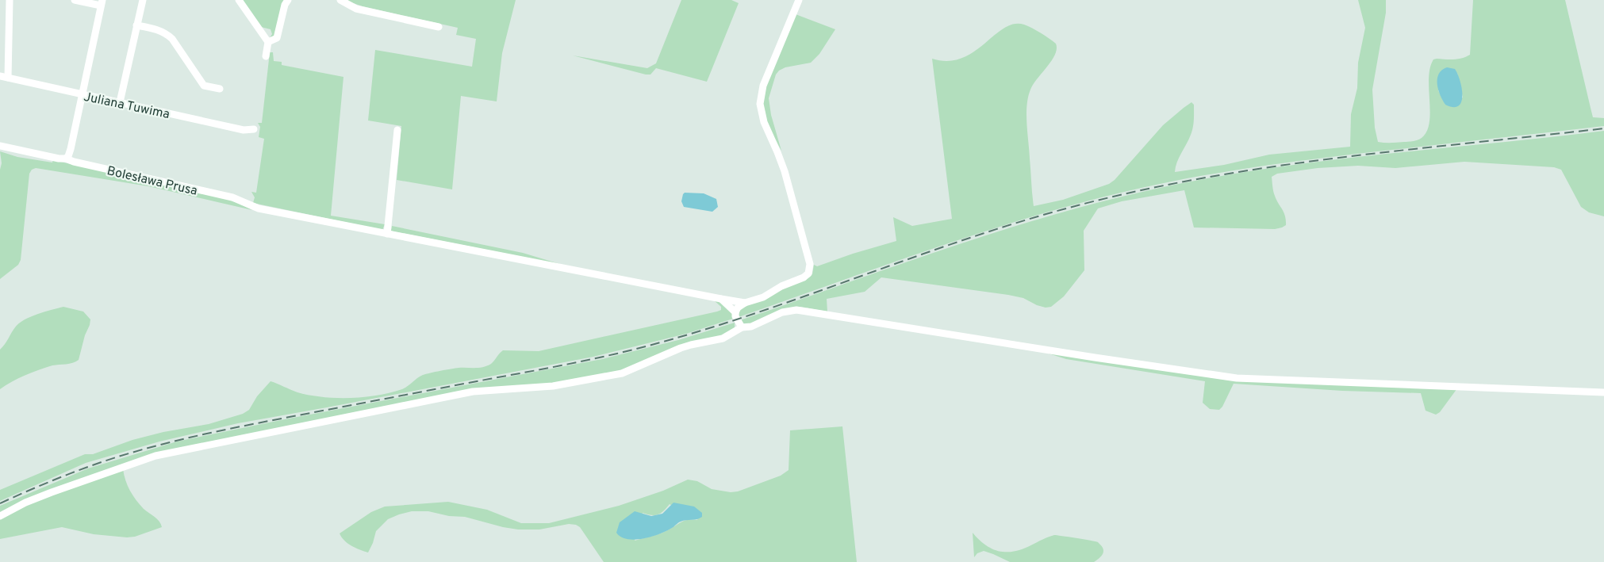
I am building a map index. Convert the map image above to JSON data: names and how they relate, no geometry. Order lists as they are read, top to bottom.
{
  "streets": {
    "street": ["Juliana Tuwima", "Bolesława Prusa"]
  }
}
